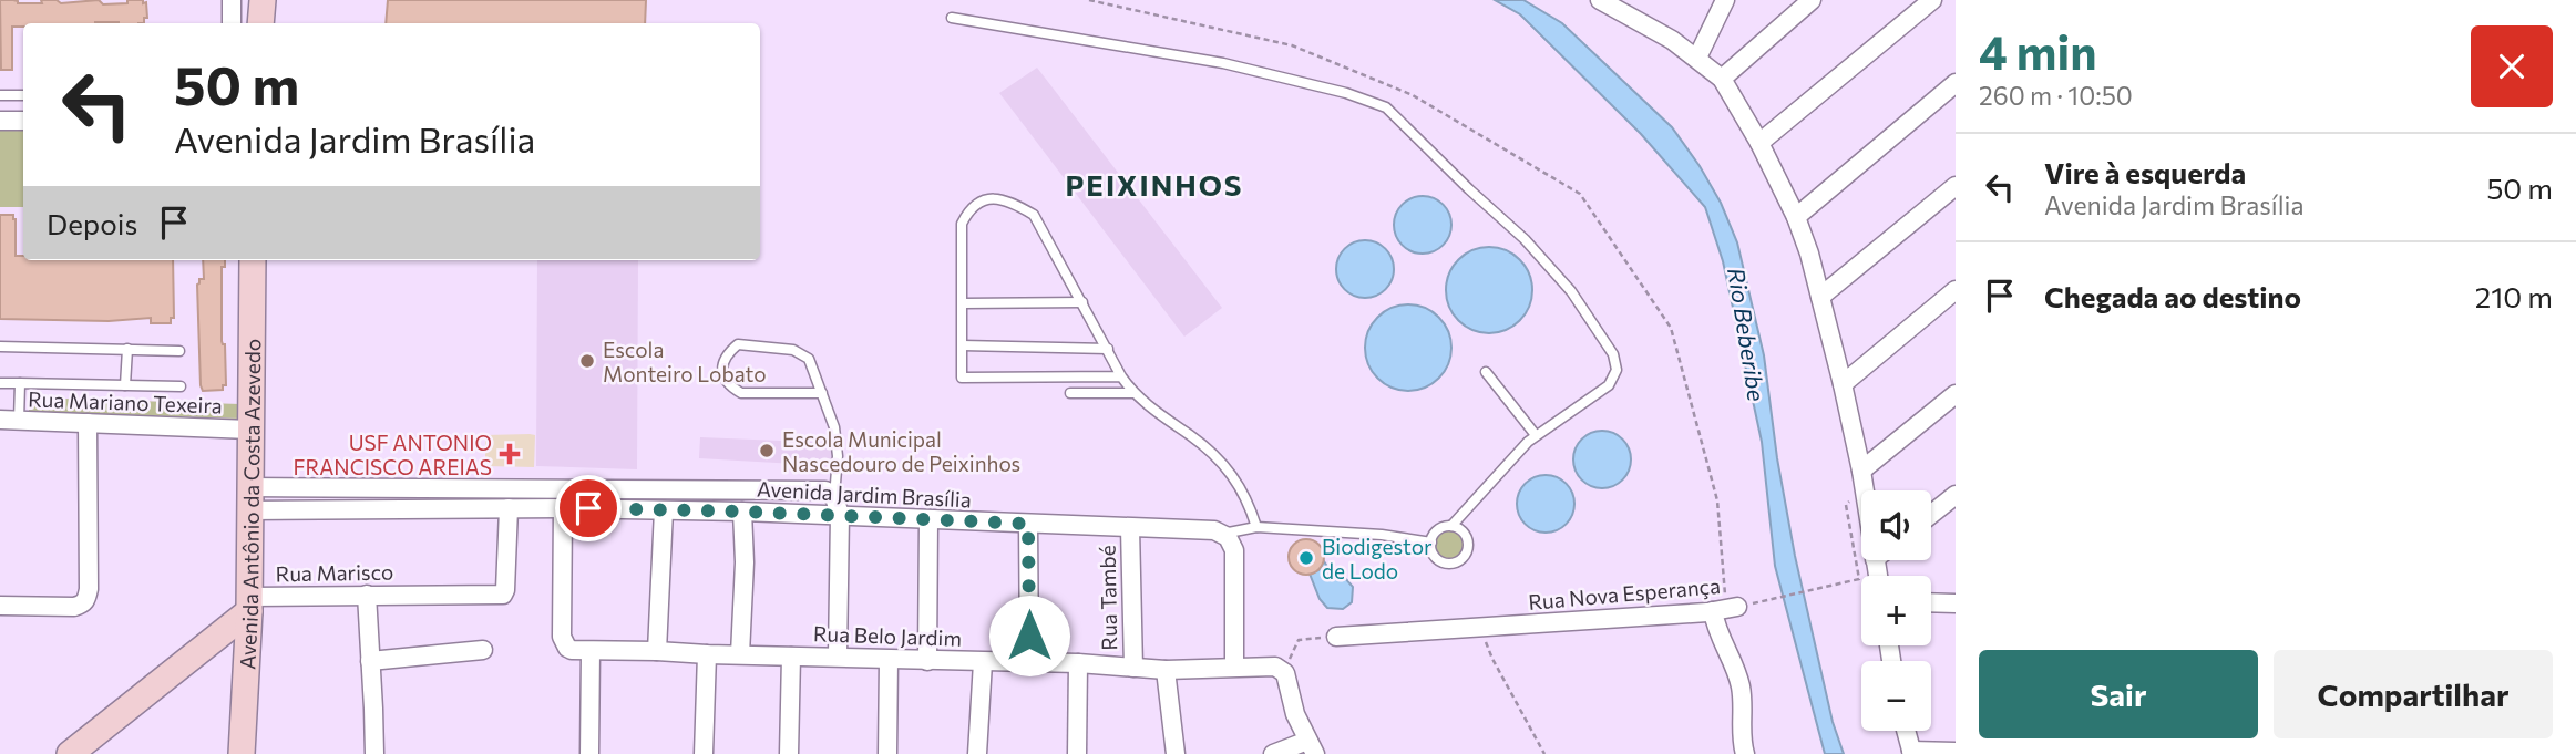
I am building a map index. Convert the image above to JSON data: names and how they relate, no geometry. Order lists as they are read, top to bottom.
{
  "streets": {
    "main road": ["Avenida Antônio da Costa Azevedo"],
    "street": [
      "Rua Mariano Texeira",
      "Avenida Jardim Brasília",
      "Rua Marisco",
      "Rua Nova Esperança",
      "Rua També",
      "Rua Belo Jardim"
    ]
  },
  "crossings": [
    ["Rua Mariano Texeira", "Avenida Antônio da Costa Azevedo"],
    ["Avenida Jardim Brasília", "Avenida Antônio da Costa Azevedo"],
    ["Avenida Jardim Brasília", "Rua Marisco"],
    ["Avenida Jardim Brasília", "Rua També"],
    ["Avenida Jardim Brasília", "Rua Belo Jardim"],
    ["Avenida Antônio da Costa Azevedo", "Rua Marisco"],
    ["Rua També", "Rua Belo Jardim"]
  ],
  "districts": ["PEIXINHOS"],
  "water": ["Rio Beberibe"],
  "places": {
    "other": ["Escola Monteiro Lobato", "Escola Municipal Nascedouro de Peixinhos", "Biodigestor de Lodo"],
    "health": ["USF ANTONIO FRANCISCO AREIAS"]
  },
  "page": {
    "heading": ["4 min", "260 m · 10:50"],
    "turn": ["50 m", "Avenida Jardim Brasília"],
    "list": [
      {
        "name": "Vire à esquerda",
        "note": "Avenida Jardim Brasília",
        "value": "50 m"
      },
      {
        "name": "Chegada ao destino",
        "value": "210 m"
      }
    ],
    "then": "Depois",
    "map_buttons": ["+", "−"],
    "buttons": ["Sair", "Compartilhar"]
  }
}
